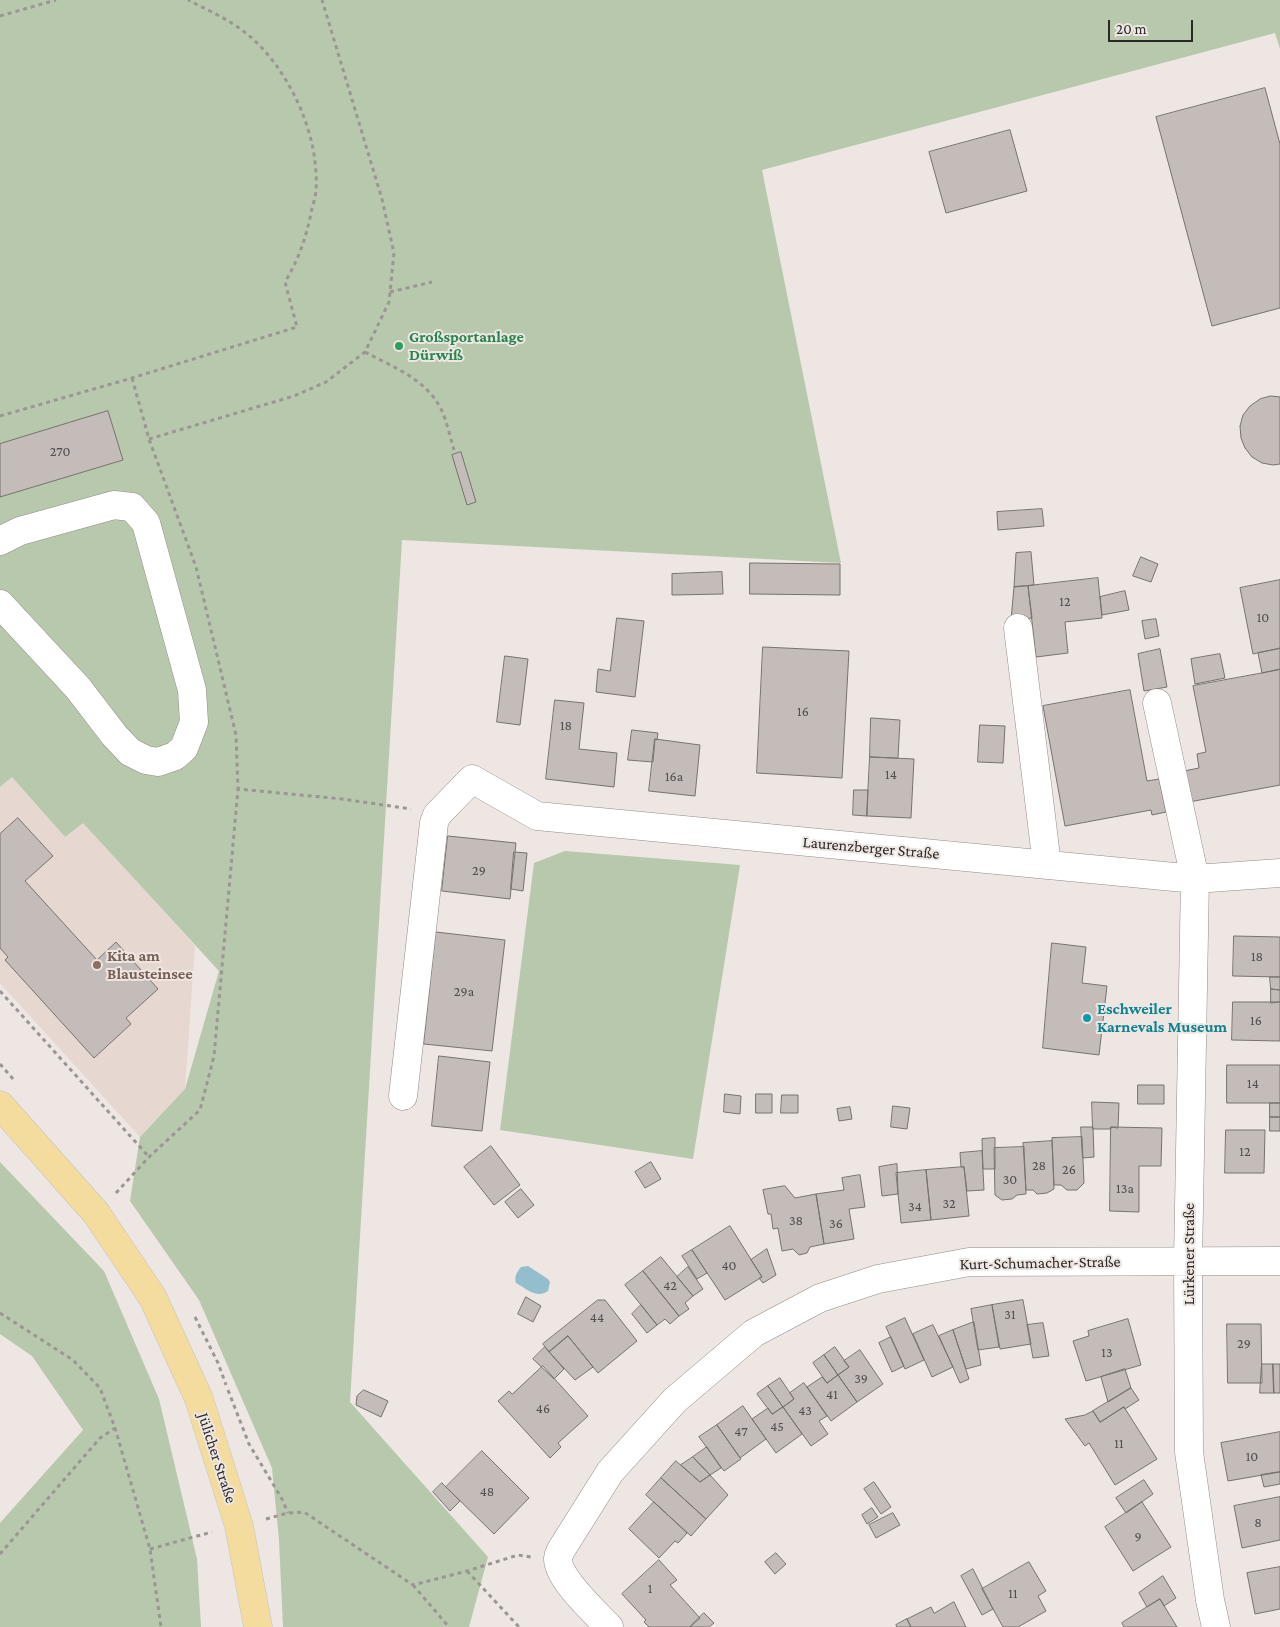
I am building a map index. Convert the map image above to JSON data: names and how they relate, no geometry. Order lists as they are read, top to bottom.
{
  "streets": {
    "main road": ["Jülicher Straße"],
    "street": ["Laurenzberger Straße", "Lürkener Straße", "Kurt-Schumacher-Straße"]
  },
  "crossings": [
    ["Laurenzberger Straße", "Lürkener Straße"],
    ["Lürkener Straße", "Kurt-Schumacher-Straße"]
  ],
  "places": ["Großsportanlage Dürwiß", "Kita am Blausteinsee", "Eschweiler Karnevals Museum"],
  "house_numbers": [
    "270",
    "12",
    "10",
    "16",
    "18",
    "14",
    "16a",
    "29",
    "18",
    "29a",
    "16",
    "14",
    "12",
    "28",
    "26",
    "30",
    "13a",
    "32",
    "34",
    "38",
    "36",
    "40",
    "42",
    "31",
    "44",
    "29",
    "13",
    "39",
    "41",
    "46",
    "43",
    "45",
    "47",
    "11",
    "10",
    "48",
    "8",
    "9",
    "1",
    "11"
  ],
  "scale_bar": "20 m"
}
